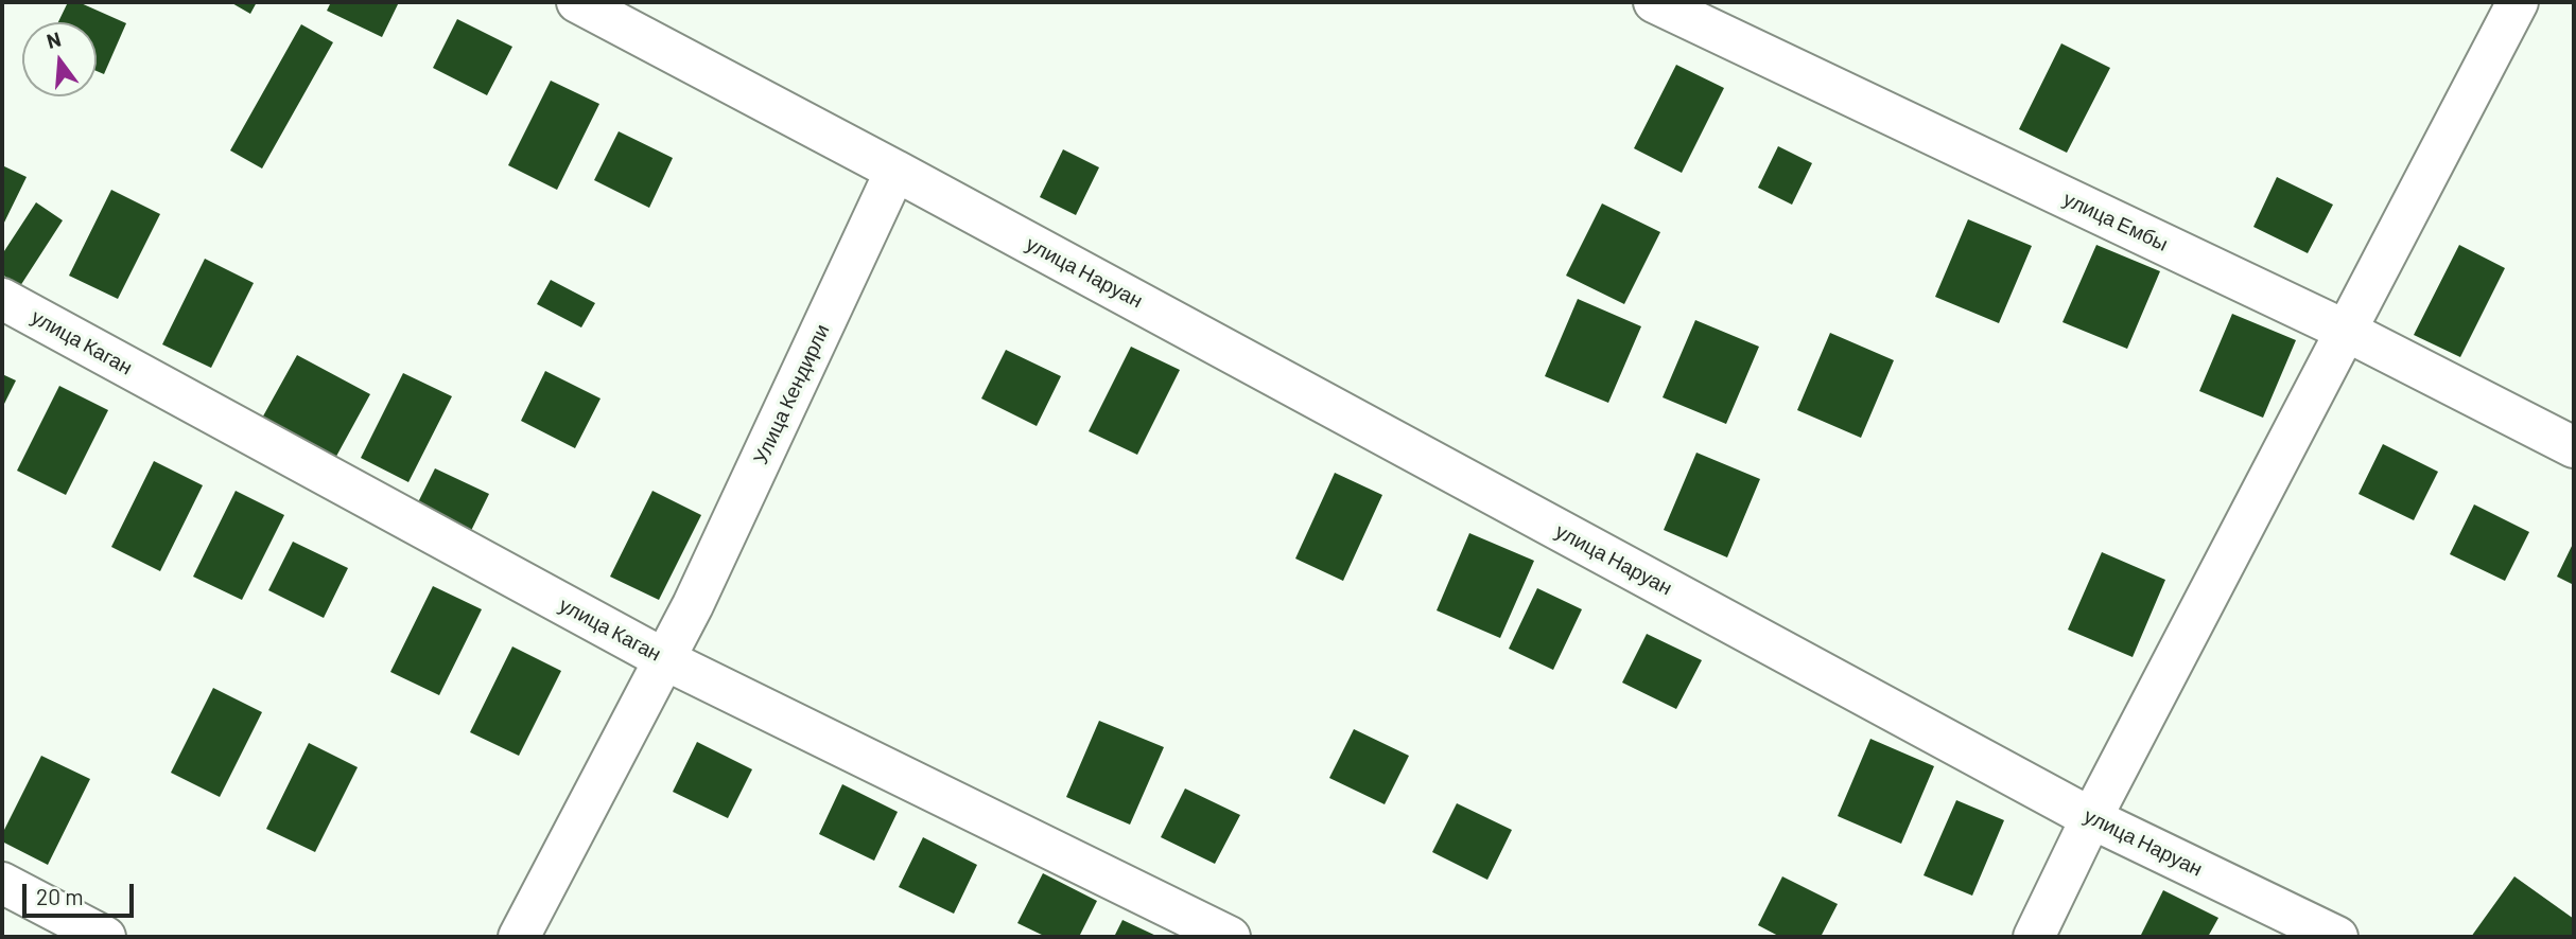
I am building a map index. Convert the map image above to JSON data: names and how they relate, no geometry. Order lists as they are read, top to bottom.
{
  "streets": {
    "street": [
      "улица Ембы",
      "улица Наруан",
      "улица Каган",
      "Улица Кендирли"
    ]
  },
  "crossings": [
    ["улица Наруан", "Улица Кендирли"],
    ["улица Каган", "Улица Кендирли"]
  ],
  "scale_bar": "20 m",
  "north": "top"
}
